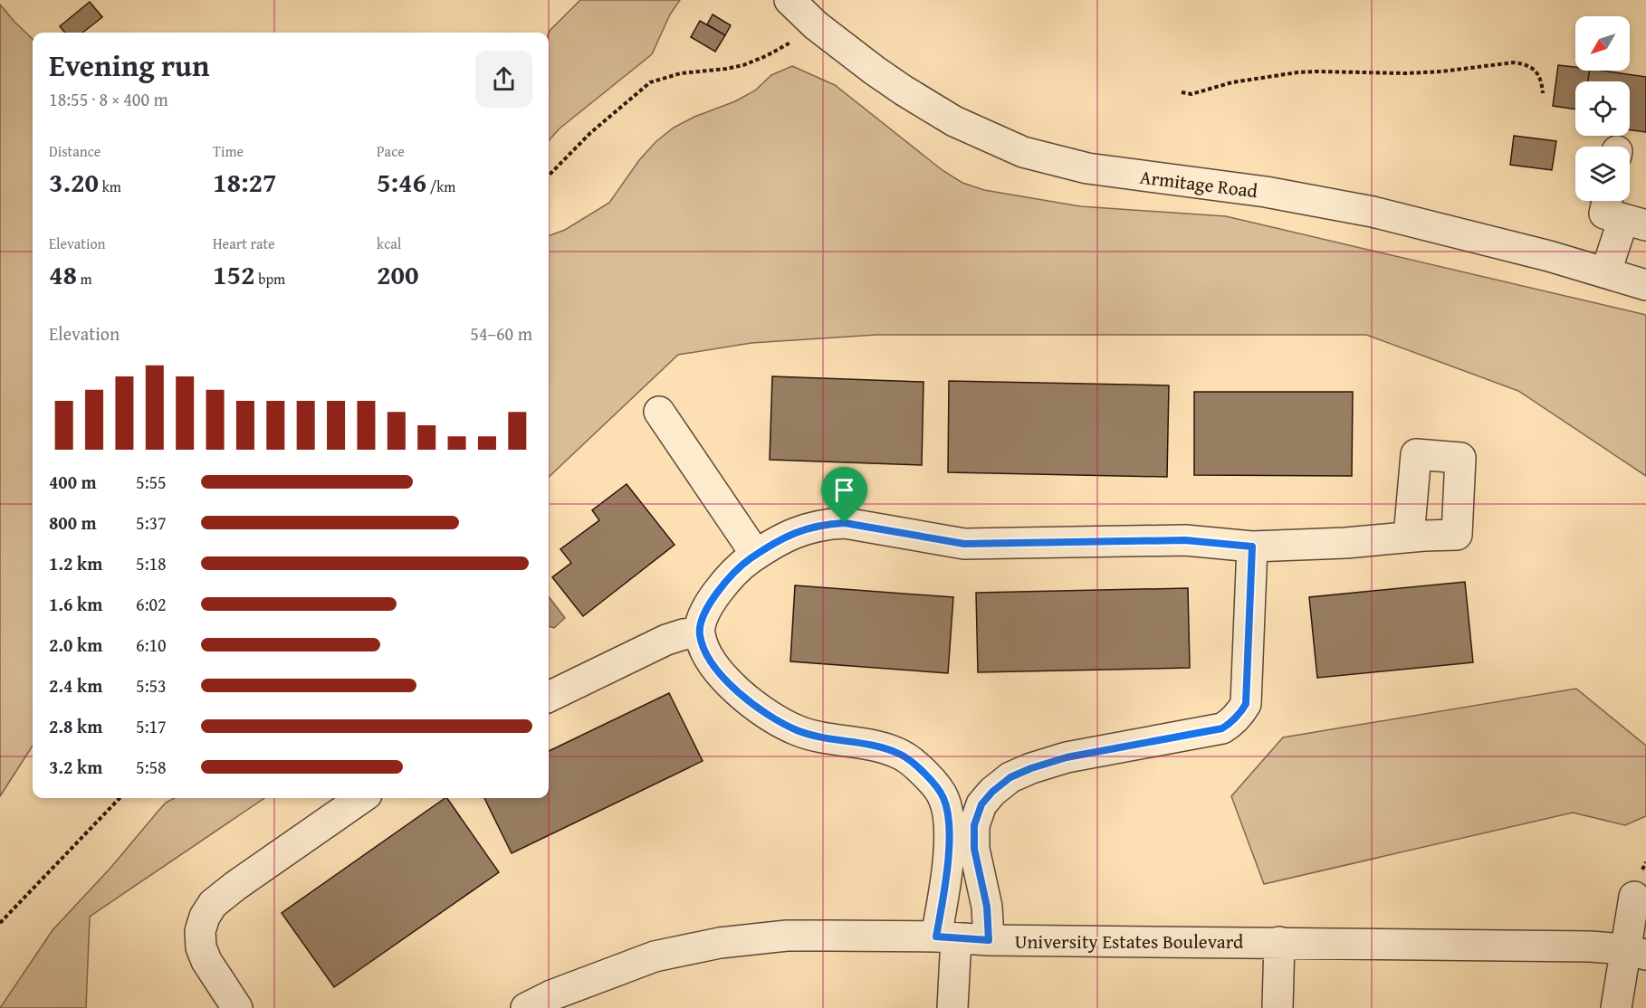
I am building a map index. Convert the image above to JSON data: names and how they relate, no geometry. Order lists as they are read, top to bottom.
{
  "streets": {
    "street": ["Armitage Road", "University Estates Boulevard"]
  },
  "north": "bottom left",
  "page": {
    "heading": ["Evening run", "18:55 · 8 × 400 m"],
    "stats": [
      ["Distance", "3.20 km"],
      ["Time", "18:27"],
      ["Pace", "5:46 /km"],
      ["Elevation", "48 m"],
      ["Heart rate", "152 bpm"],
      ["kcal", "200"]
    ],
    "chart": ["Elevation", "54–60 m"],
    "list": [
      {
        "name": "400 m",
        "note": "5:55"
      },
      {
        "name": "800 m",
        "note": "5:37"
      },
      {
        "name": "1.2 km",
        "note": "5:18"
      },
      {
        "name": "1.6 km",
        "note": "6:02"
      },
      {
        "name": "2.0 km",
        "note": "6:10"
      },
      {
        "name": "2.4 km",
        "note": "5:53"
      },
      {
        "name": "2.8 km",
        "note": "5:17"
      },
      {
        "name": "3.2 km",
        "note": "5:58"
      }
    ]
  }
}
